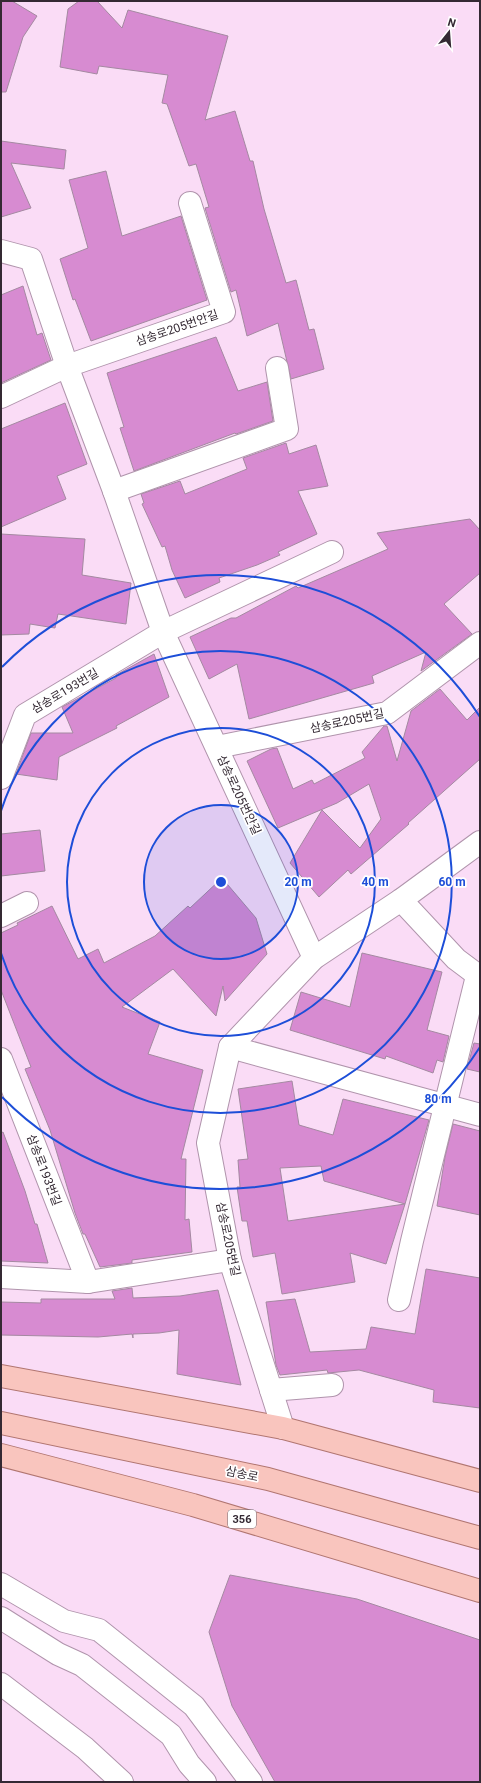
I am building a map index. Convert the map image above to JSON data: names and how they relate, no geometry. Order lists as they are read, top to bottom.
{
  "streets": {
    "main road": ["삼송로", "356"],
    "street": ["삼송로205번안길", "삼송로193번길", "삼송로205번길"]
  },
  "crossings": [
    ["삼송로205번안길", "삼송로193번길"],
    ["삼송로205번안길", "삼송로205번길"]
  ],
  "north": "top",
  "rings": [
    "20 m",
    "40 m",
    "60 m",
    "80 m"
  ]
}
